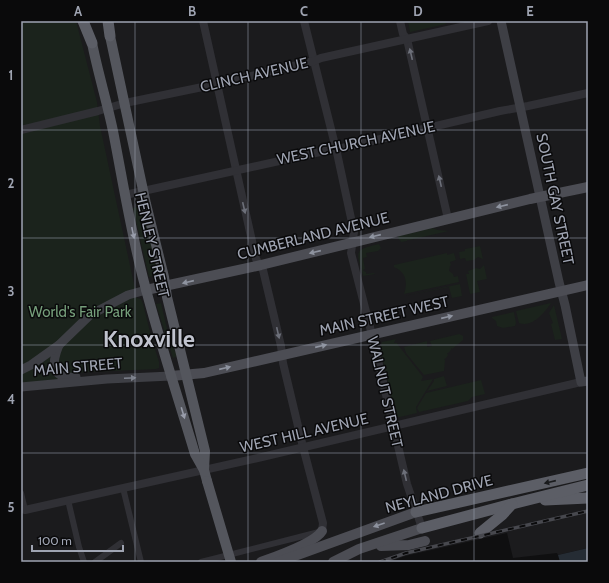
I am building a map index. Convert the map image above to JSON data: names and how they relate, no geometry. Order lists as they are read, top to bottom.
{
  "streets": {
    "highway": ["HENLEY STREET", "NEYLAND DRIVE"],
    "main road": [
      "SOUTH GAY STREET",
      "CUMBERLAND AVENUE",
      "MAIN STREET WEST",
      "MAIN STREET"
    ],
    "street": [
      "CLINCH AVENUE",
      "WEST CHURCH AVENUE",
      "WALNUT STREET",
      "WEST HILL AVENUE"
    ]
  },
  "crossings": [
    ["CLINCH AVENUE", "HENLEY STREET"],
    ["CLINCH AVENUE", "WALNUT STREET"],
    ["WEST CHURCH AVENUE", "SOUTH GAY STREET"],
    ["WEST CHURCH AVENUE", "HENLEY STREET"],
    ["WEST CHURCH AVENUE", "WALNUT STREET"],
    ["SOUTH GAY STREET", "CUMBERLAND AVENUE"],
    ["SOUTH GAY STREET", "MAIN STREET WEST"],
    ["SOUTH GAY STREET", "WEST HILL AVENUE"],
    ["CUMBERLAND AVENUE", "HENLEY STREET"],
    ["CUMBERLAND AVENUE", "MAIN STREET"],
    ["CUMBERLAND AVENUE", "WALNUT STREET"],
    ["HENLEY STREET", "MAIN STREET WEST"],
    ["HENLEY STREET", "MAIN STREET"],
    ["HENLEY STREET", "WEST HILL AVENUE"],
    ["MAIN STREET WEST", "MAIN STREET"],
    ["MAIN STREET WEST", "WALNUT STREET"],
    ["WALNUT STREET", "WEST HILL AVENUE"],
    ["WALNUT STREET", "NEYLAND DRIVE"]
  ],
  "one_way": ["CUMBERLAND AVENUE", "MAIN STREET WEST", "MAIN STREET"],
  "districts": ["Knoxville"],
  "parks": ["World's Fair Park"],
  "scale_bar": "100 m",
  "grid": {
    "columns": [
      "A",
      "B",
      "C",
      "D",
      "E"
    ],
    "rows": [
      "1",
      "2",
      "3",
      "4",
      "5"
    ]
  }
}
